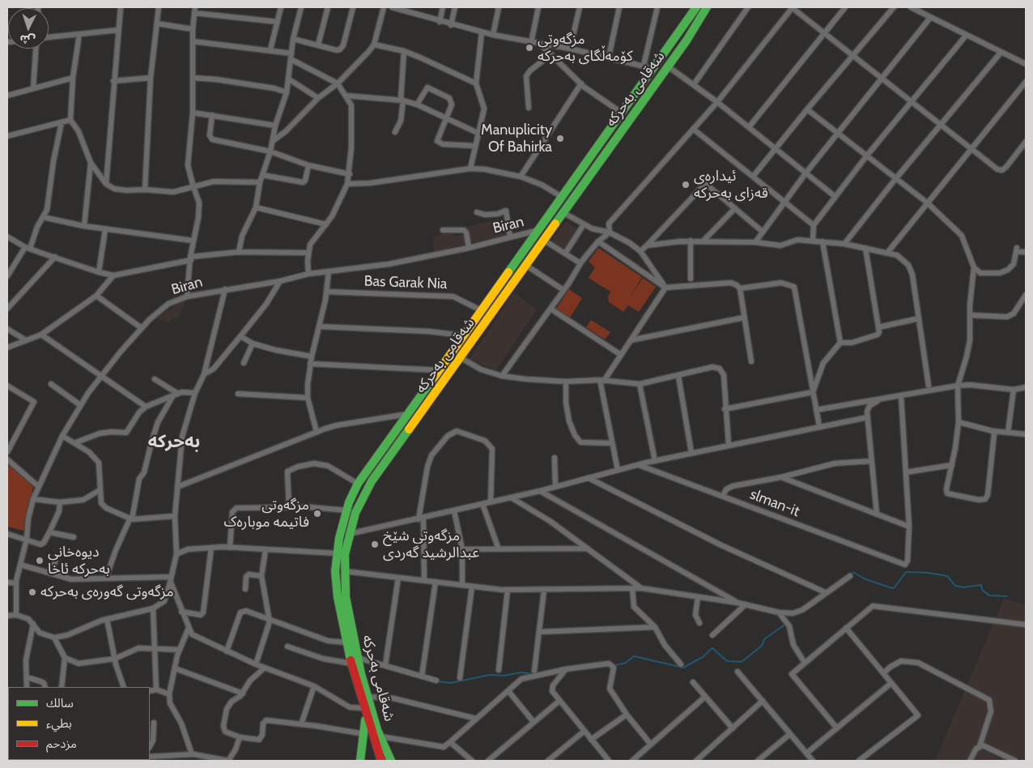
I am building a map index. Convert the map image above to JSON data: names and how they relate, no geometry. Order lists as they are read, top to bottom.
{
  "streets": {
    "main road": ["شەقامی بەحرکە"],
    "street": ["Biran", "Bas Garak Nia", "slman-it"]
  },
  "crossings": [
    ["شەقامی بەحرکە", "Biran"],
    ["شەقامی بەحرکە", "Bas Garak Nia"]
  ],
  "districts": ["بەحرکە"],
  "places": [
    "مزگەوتی کۆمەڵگای بەحرکە",
    "Manuplicity Of Bahirka",
    "ئیدارەی قەزای بەحرکە",
    "مزگەوتی فاتیمە موبارەک",
    "مزگەوتی شێخ عبدالرشید گەردی",
    "دیوەخانی بەحرکە ئاخا",
    "مزگەوتی گەورەی بەحرکە"
  ],
  "legend": ["سالك", "بطيء", "مزدحم"],
  "north": "bottom"
}
